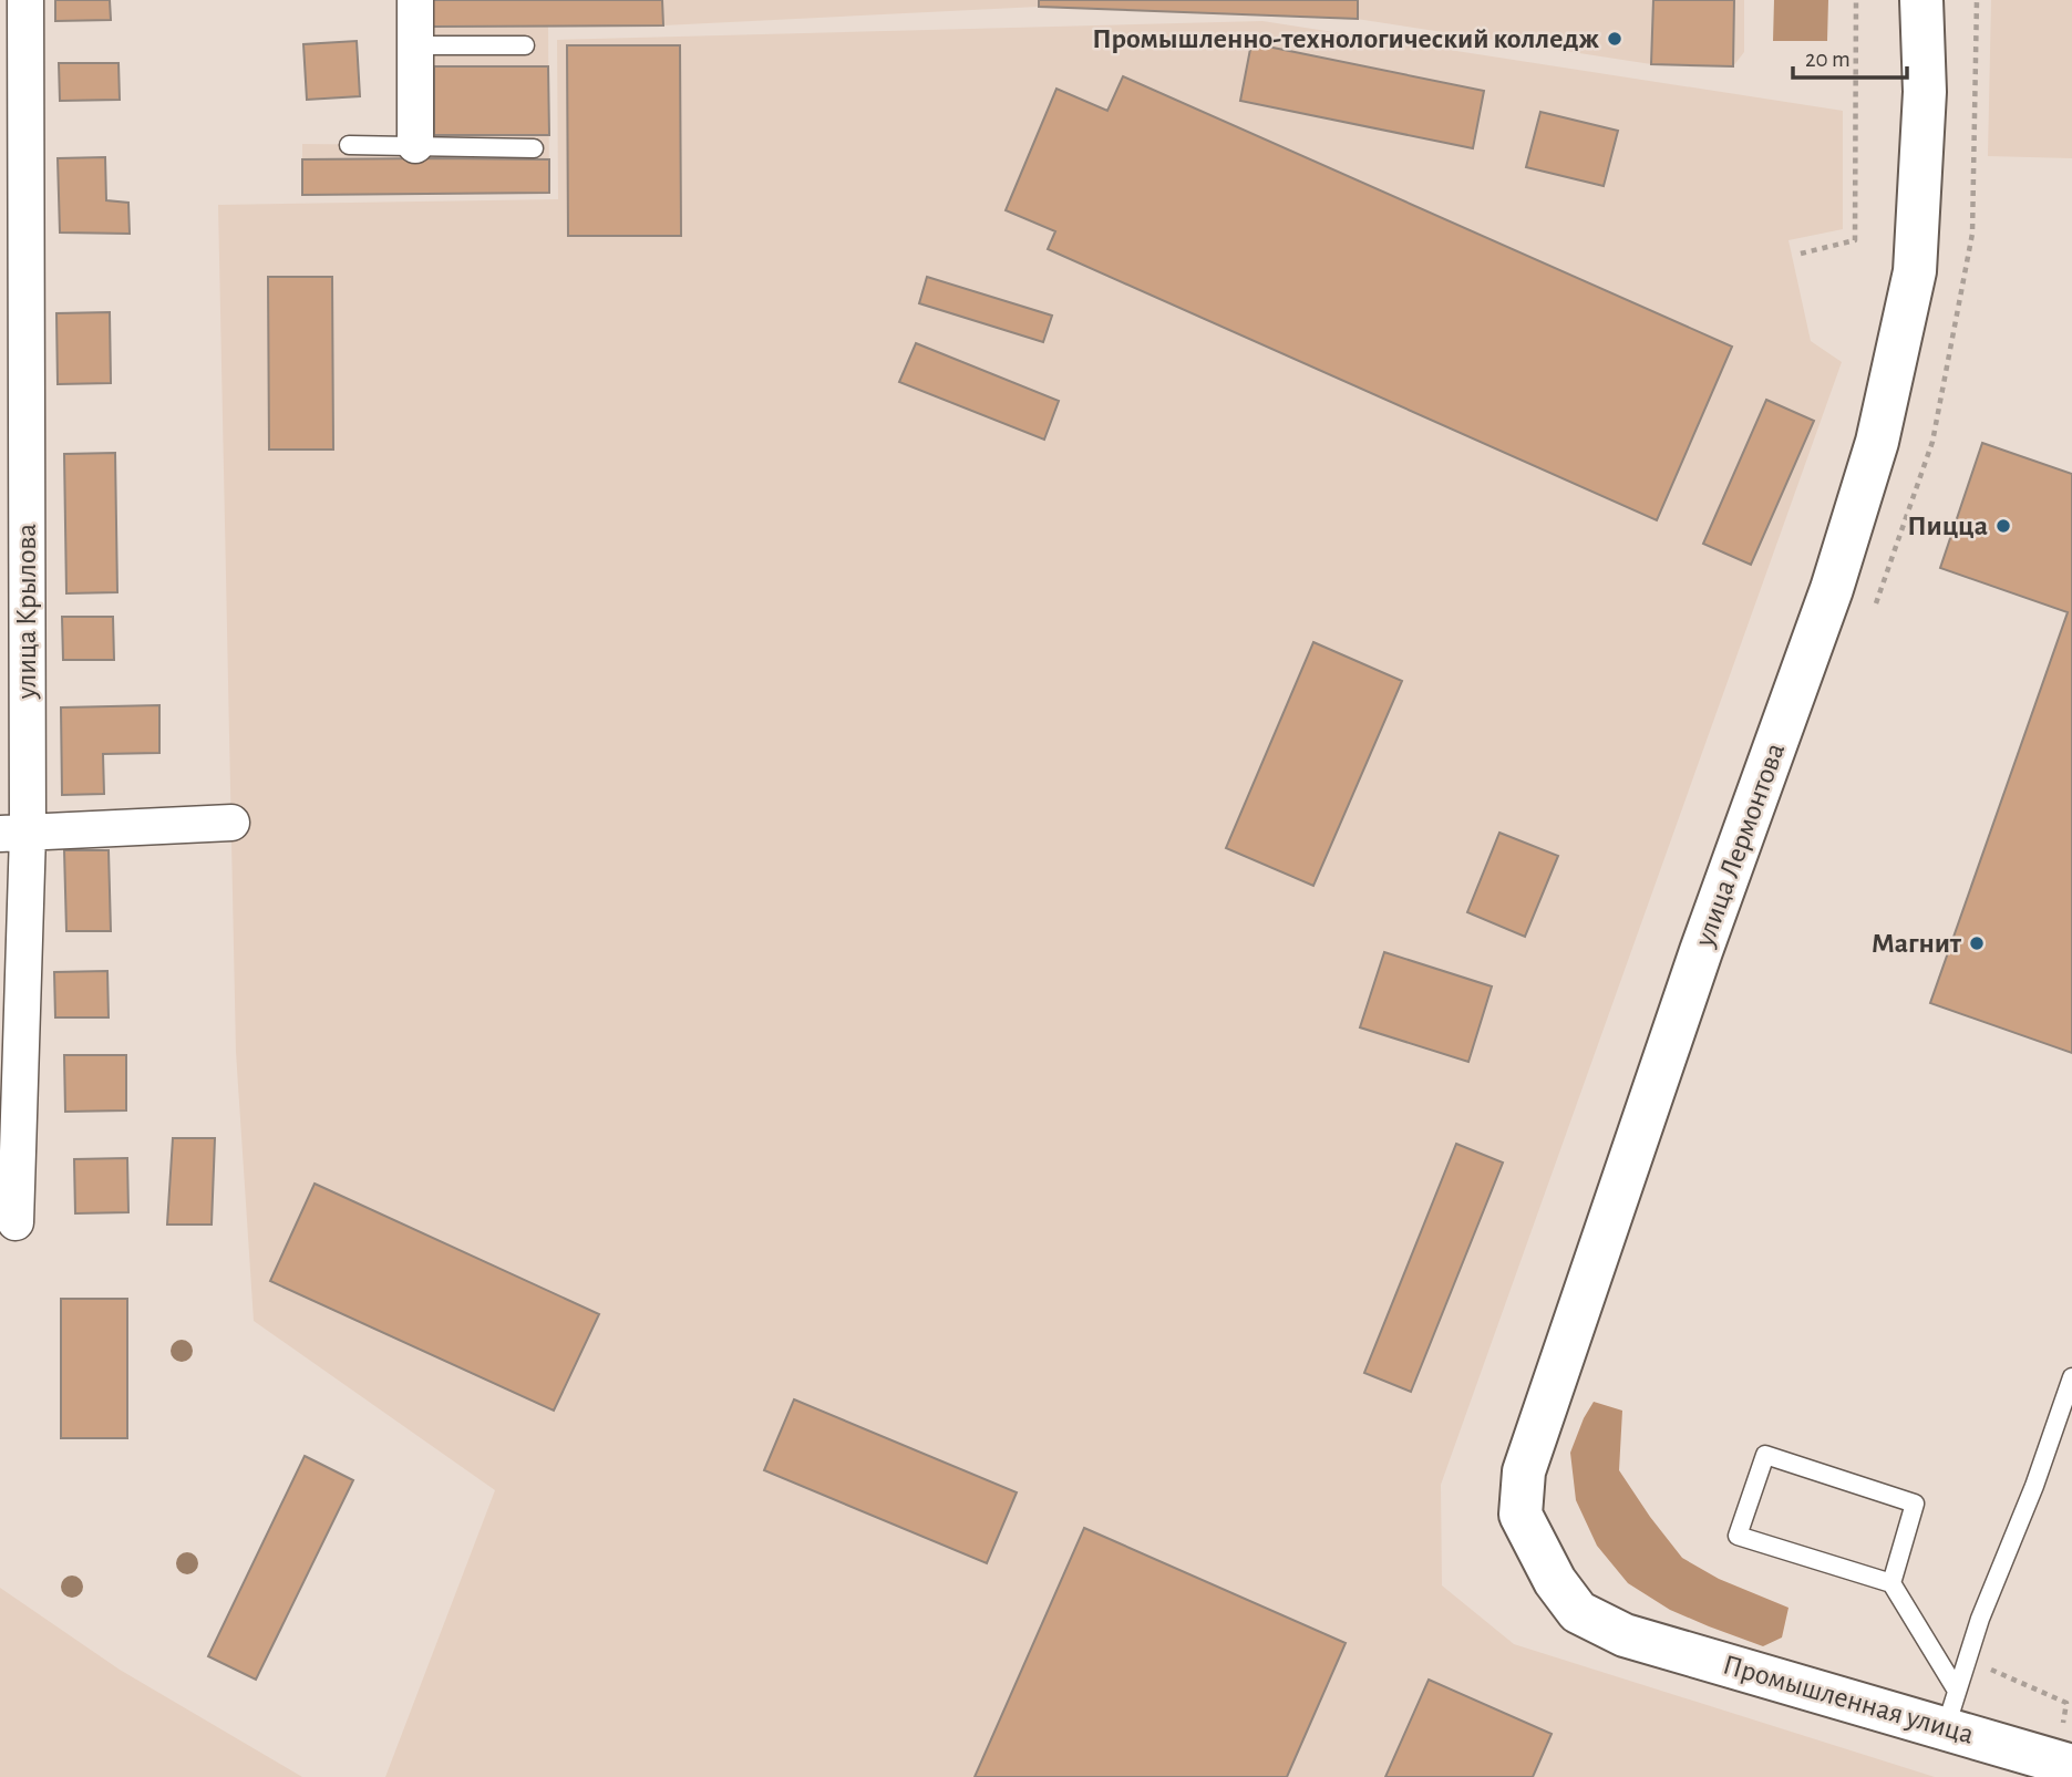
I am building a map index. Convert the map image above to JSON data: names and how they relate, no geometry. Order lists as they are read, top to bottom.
{
  "streets": {
    "street": ["улица Крылова", "улица Лермонтова", "Промышленная улица"]
  },
  "crossings": [
    ["улица Лермонтова", "Промышленная улица"]
  ],
  "places": ["Промышленно-технологический колледж", "Пицца", "Магнит"],
  "scale_bar": "20 m"
}
